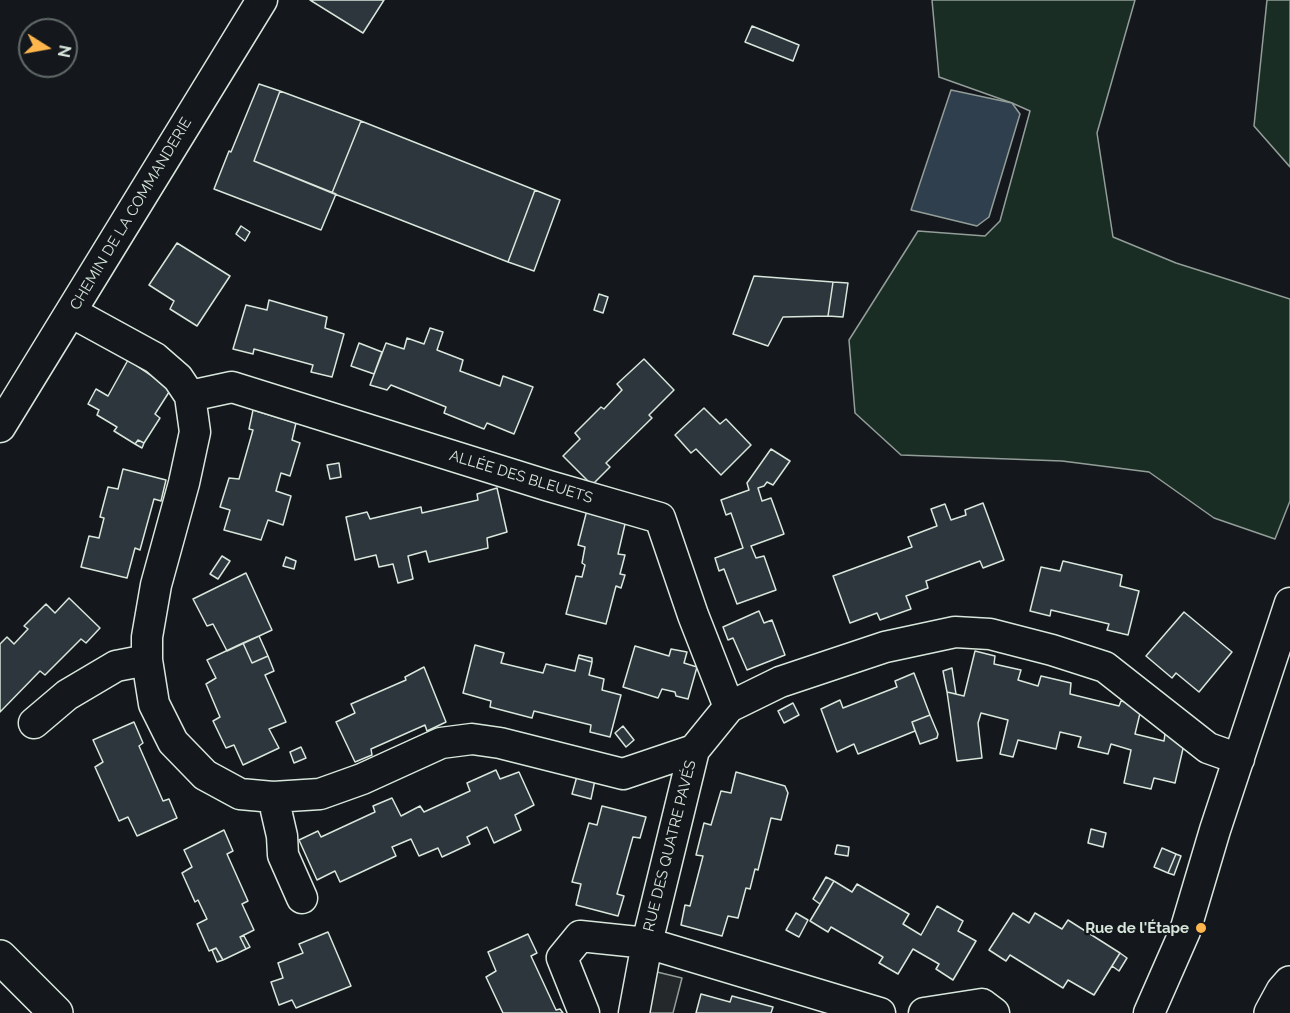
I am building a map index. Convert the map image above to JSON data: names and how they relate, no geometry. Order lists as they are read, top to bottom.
{
  "streets": {
    "street": ["CHEMIN DE LA COMMANDERIE", "ALLÉE DES BLEUETS", "RUE DES QUATRE PAVÉS"]
  },
  "places": ["Rue de l'Étape"],
  "north": "right"
}
